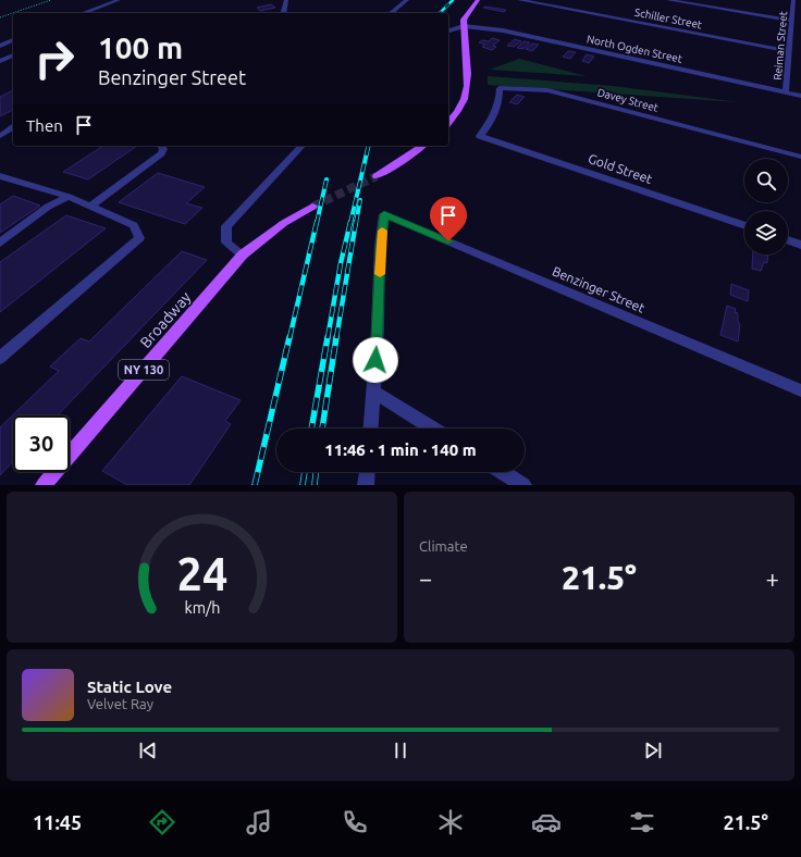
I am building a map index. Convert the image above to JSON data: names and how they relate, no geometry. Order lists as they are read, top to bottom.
{
  "streets": {
    "main road": ["Broadway", "NY 130"],
    "street": [
      "Schiller Street",
      "Reiman Street",
      "North Ogden Street",
      "Davey Street",
      "Gold Street",
      "Benzinger Street"
    ]
  },
  "crossings": [
    ["Schiller Street", "Reiman Street"],
    ["Reiman Street", "North Ogden Street"],
    ["Davey Street", "Gold Street"],
    ["Broadway", "NY 130"]
  ],
  "page": {
    "turn": ["100 m", "Benzinger Street"],
    "then": "Then",
    "limit": "30",
    "trip": "11:46 · 1 min · 140 m",
    "tile": "Climate",
    "heat": ["−", "21.5°", "+"],
    "song": ["Static Love", "Velvet Ray"],
    "tabs": ["11:45", "21.5°"],
    "gauge": ["24", "km/h"]
  }
}
